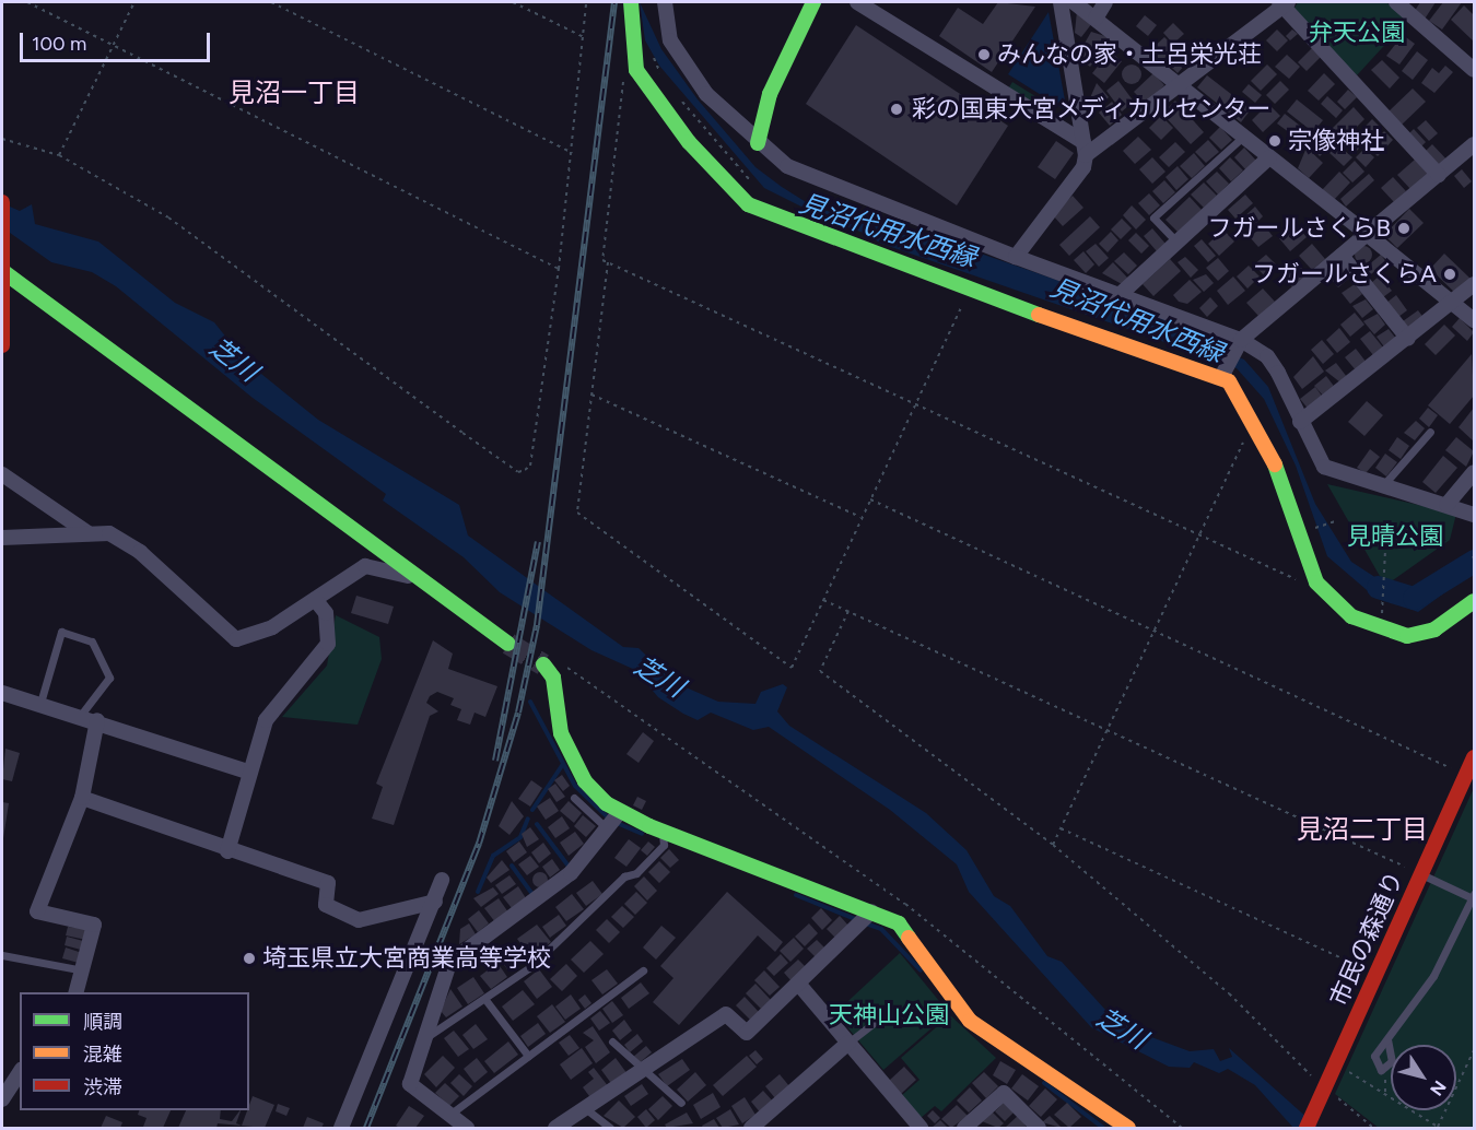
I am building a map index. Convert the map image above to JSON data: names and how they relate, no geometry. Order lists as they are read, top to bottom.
{
  "streets": {
    "street": ["市民の森通り"]
  },
  "districts": ["見沼一丁目", "見沼二丁目"],
  "water": ["見沼代用水西縁", "見沼代用水西緑", "芝川"],
  "parks": ["弁天公園", "見晴公園", "天神山公園"],
  "places": [
    "みんなの家・土呂栄光荘",
    "彩の国東大宮メディカルセンター",
    "宗像神社",
    "フガールさくらB",
    "フガールさくらA",
    "埼玉県立大宮商業高等学校"
  ],
  "legend": ["順調", "混雑", "渋滞"],
  "scale_bar": "100 m",
  "north": "bottom right"
}
